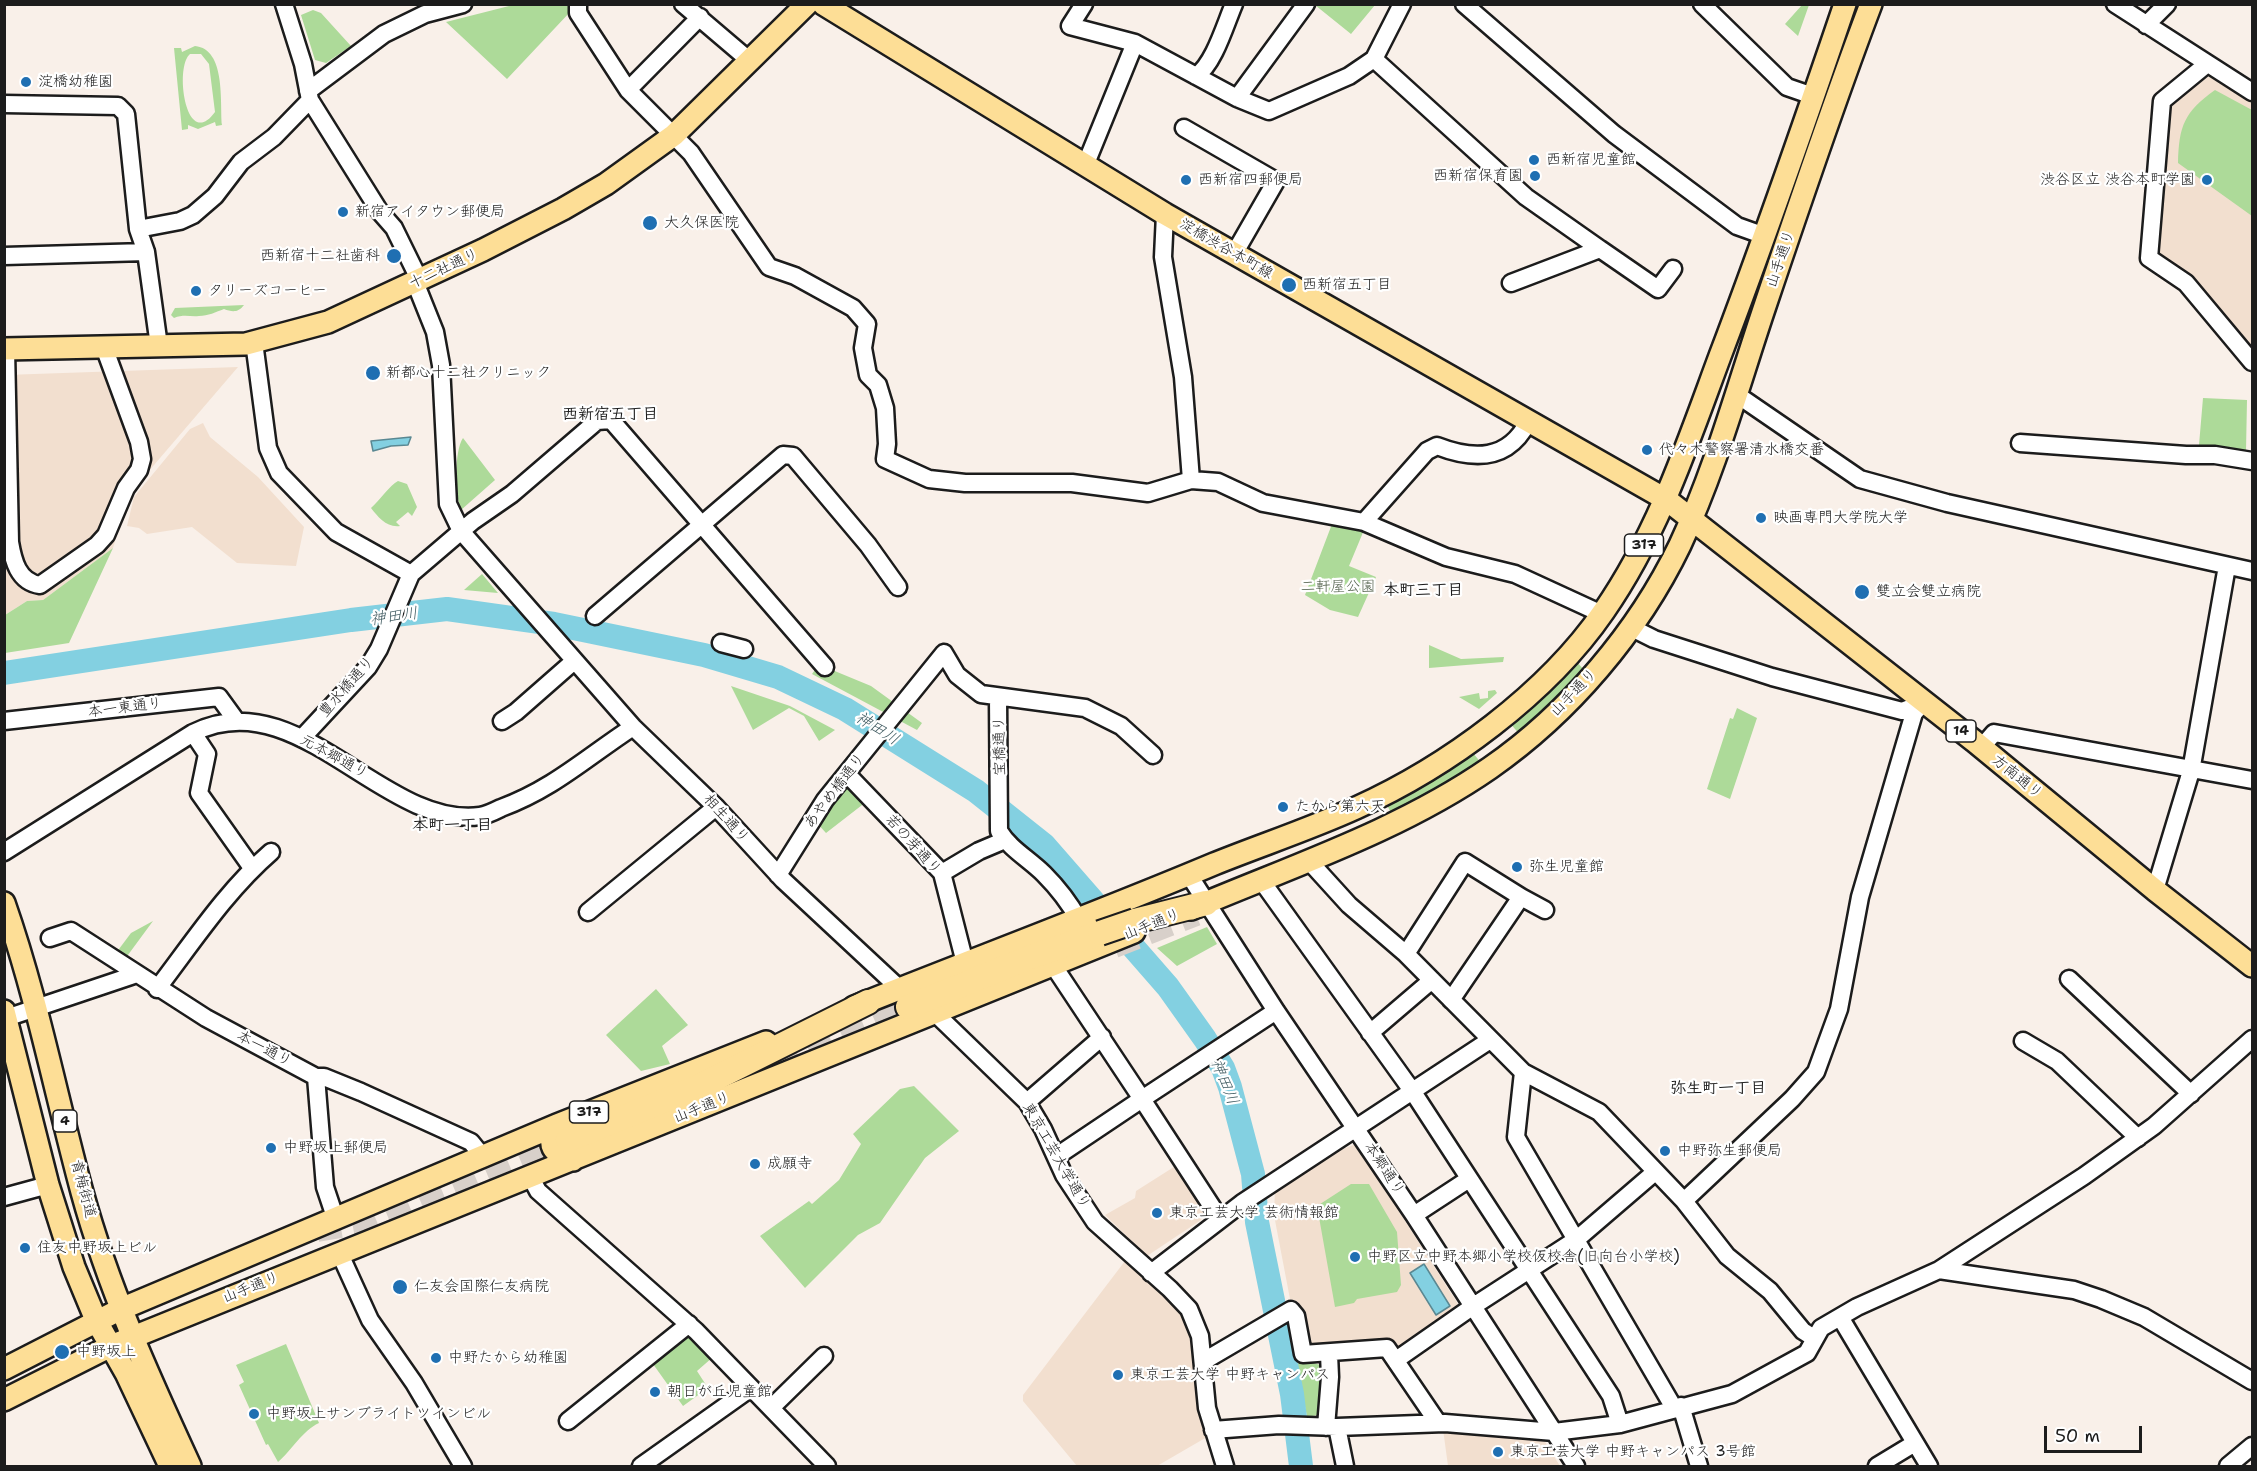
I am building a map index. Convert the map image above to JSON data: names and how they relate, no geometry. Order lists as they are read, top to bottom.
{
  "streets": {
    "main road": [
      "淀橋渋谷本町線",
      "山手通り",
      "十二社通り",
      "317",
      "14",
      "方南通り",
      "4",
      "青梅街道"
    ],
    "street": [
      "豊水橋通り",
      "本一東通り",
      "宝橋通り",
      "元本郷通り",
      "あやめ橋通り",
      "相生通り",
      "若の芽通り",
      "本一通り",
      "東京工芸大学通り",
      "本郷通り"
    ]
  },
  "crossings": [
    ["淀橋渋谷本町線", "山手通り"],
    ["淀橋渋谷本町線", "方南通り"],
    ["山手通り", "方南通り"],
    ["山手通り", "本一通り"],
    ["山手通り", "4"],
    ["山手通り", "東京工芸大学通り"],
    ["山手通り", "本郷通り"],
    ["山手通り", "青梅街道"],
    ["豊水橋通り", "元本郷通り"],
    ["本一東通り", "元本郷通り"],
    ["宝橋通り", "あやめ橋通り"],
    ["元本郷通り", "相生通り"],
    ["あやめ橋通り", "相生通り"],
    ["あやめ橋通り", "若の芽通り"]
  ],
  "districts": [
    "西新宿五丁目",
    "本町三丁目",
    "本町一丁目",
    "弥生町一丁目"
  ],
  "water": ["神田川"],
  "parks": ["二軒屋公園"],
  "places": [
    "淀橋幼稚園",
    "西新宿児童館",
    "西新宿保育園",
    "西新宿四郵便局",
    "渋谷区立 渋谷本町学園",
    "新宿アイタウン郵便局",
    "大久保医院",
    "西新宿十二社歯科",
    "西新宿五丁目",
    "タリーズコーヒー",
    "新都心十二社クリニック",
    "代々木警察署清水橋交番",
    "映画専門大学院大学",
    "雙立会雙立病院",
    "たから第六天",
    "弥生児童館",
    "中野坂上郵便局",
    "中野弥生郵便局",
    "成願寺",
    "東京工芸大学 芸術情報館",
    "住友中野坂上ビル",
    "中野区立中野本郷小学校仮校舎(旧向台小学校)",
    "仁友会国際仁友病院",
    "中野坂上",
    "中野たから幼稚園",
    "東京工芸大学 中野キャンパス",
    "朝日が丘児童館",
    "中野坂上サンブライトツインビル",
    "東京工芸大学 中野キャンパス 3号館"
  ],
  "scale_bar": "50 m"
}
